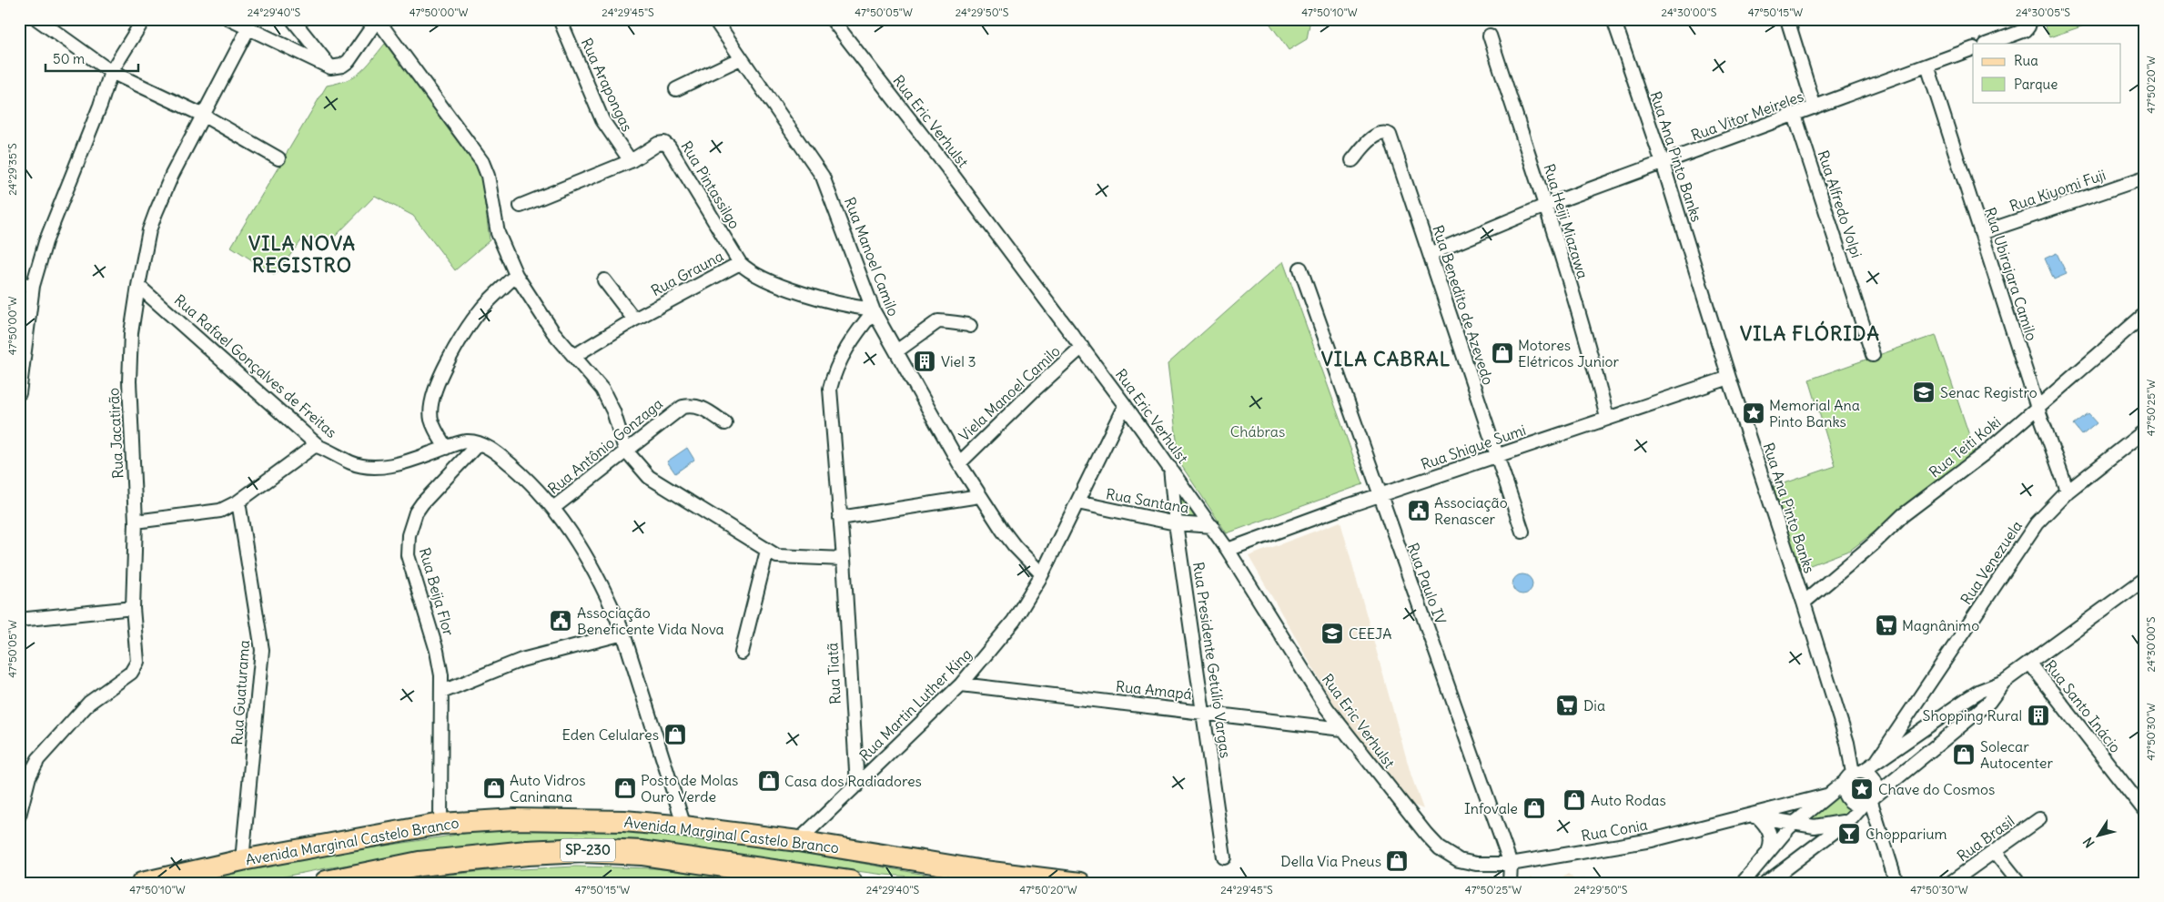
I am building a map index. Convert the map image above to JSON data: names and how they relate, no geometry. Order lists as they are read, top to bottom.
{
  "streets": {
    "highway": ["SP-230"],
    "main road": ["Avenida Marginal Castelo Branco"],
    "street": [
      "Rua Arapongas",
      "Rua Vitor Meireles",
      "Rua Eric Verhulst",
      "Rua Ana Pinto Banks",
      "Rua Pintassilgo",
      "Rua Kiyomi Fuji",
      "Rua Alfredo Volpi",
      "Rua Heiji Miazawa",
      "Rua Manoel Camilo",
      "Rua Grauna",
      "Rua Ubirajara Camilo",
      "Rua Benedito de Azevedo",
      "Rua Rafael Gonçalves de Freitas",
      "Viela Manoel Camilo",
      "Rua Jacatirão",
      "Rua Antônio Gonzaga",
      "Rua Shigue Sumi",
      "Rua Teiti Koki",
      "Rua Santana",
      "Rua Venezuela",
      "Rua Paulo IV",
      "Rua Beija Flor",
      "Rua Presidente Getúlio Vargas",
      "Rua Tiatã",
      "Rua Amapá",
      "Rua Guaturama",
      "Rua Martin Luther King",
      "Rua Santo Inácio",
      "Rua Conia",
      "Rua Brasil"
    ]
  },
  "crossings": [
    ["Rua Arapongas", "Rua Pintassilgo"],
    ["Rua Vitor Meireles", "Rua Ana Pinto Banks"],
    ["Rua Vitor Meireles", "Rua Alfredo Volpi"],
    ["Rua Vitor Meireles", "Rua Heiji Miazawa"],
    ["Rua Vitor Meireles", "Rua Ubirajara Camilo"],
    ["Rua Vitor Meireles", "Rua Benedito de Azevedo"],
    ["Rua Eric Verhulst", "Viela Manoel Camilo"],
    ["Rua Eric Verhulst", "Rua Shigue Sumi"],
    ["Rua Eric Verhulst", "Rua Santana"],
    ["Rua Eric Verhulst", "Rua Presidente Getúlio Vargas"],
    ["Rua Eric Verhulst", "Rua Amapá"],
    ["Rua Eric Verhulst", "Rua Martin Luther King"],
    ["Rua Eric Verhulst", "Rua Conia"],
    ["Rua Ana Pinto Banks", "Rua Shigue Sumi"],
    ["Rua Ana Pinto Banks", "Rua Teiti Koki"],
    ["Rua Pintassilgo", "Rua Grauna"],
    ["Rua Kiyomi Fuji", "Rua Ubirajara Camilo"],
    ["Rua Heiji Miazawa", "Rua Shigue Sumi"],
    ["Rua Manoel Camilo", "Rua Grauna"],
    ["Rua Manoel Camilo", "Viela Manoel Camilo"],
    ["Rua Manoel Camilo", "Rua Martin Luther King"],
    ["Rua Ubirajara Camilo", "Rua Teiti Koki"],
    ["Rua Ubirajara Camilo", "Rua Venezuela"],
    ["Rua Benedito de Azevedo", "Rua Shigue Sumi"],
    ["Rua Rafael Gonçalves de Freitas", "Rua Jacatirão"],
    ["Rua Rafael Gonçalves de Freitas", "Rua Beija Flor"],
    ["Rua Shigue Sumi", "Rua Paulo IV"],
    ["Rua Santana", "Rua Presidente Getúlio Vargas"],
    ["Rua Santana", "Rua Martin Luther King"],
    ["Rua Paulo IV", "Rua Conia"],
    ["Rua Beija Flor", "Avenida Marginal Castelo Branco"],
    ["Rua Presidente Getúlio Vargas", "Rua Amapá"],
    ["Rua Tiatã", "Rua Martin Luther King"],
    ["Rua Amapá", "Rua Martin Luther King"],
    ["Rua Guaturama", "Avenida Marginal Castelo Branco"],
    ["Rua Martin Luther King", "Avenida Marginal Castelo Branco"]
  ],
  "districts": ["VILA NOVA REGISTRO", "VILA FLÓRIDA", "VILA CABRAL"],
  "parks": ["Chábras"],
  "places": {
    "shop": [
      "Motores Elétricos Junior",
      "Eden Celulares",
      "Solecar Autocenter",
      "Casa dos Radiadores",
      "Auto Vidros Caninana",
      "Posto de Molas Ouro Verde",
      "Auto Rodas",
      "Infovale",
      "Della Via Pneus"
    ],
    "building": ["Viel 3", "Shopping Rural"],
    "school or university": ["Senac Registro", "CEEJA"],
    "place": ["Memorial Ana Pinto Banks", "Chave do Cosmos"],
    "public building": ["Associação Renascer", "Associação Beneficente Vida Nova"],
    "supermarket": ["Magnânimo", "Dia"],
    "bar": ["Chopparium"]
  },
  "legend": ["Rua", "Parque"],
  "scale_bar": "50 m",
  "north": "bottom left",
  "coordinates": [
    "24°29'40\"S",
    "47°50'00\"W",
    "24°29'45\"S",
    "47°50'05\"W",
    "24°29'50\"S",
    "47°50'10\"W",
    "24°30'00\"S",
    "47°50'15\"W",
    "24°30'05\"S",
    "47°50'20\"W",
    "24°29'35\"S",
    "47°50'25\"W",
    "47°50'30\"W"
  ]
}
